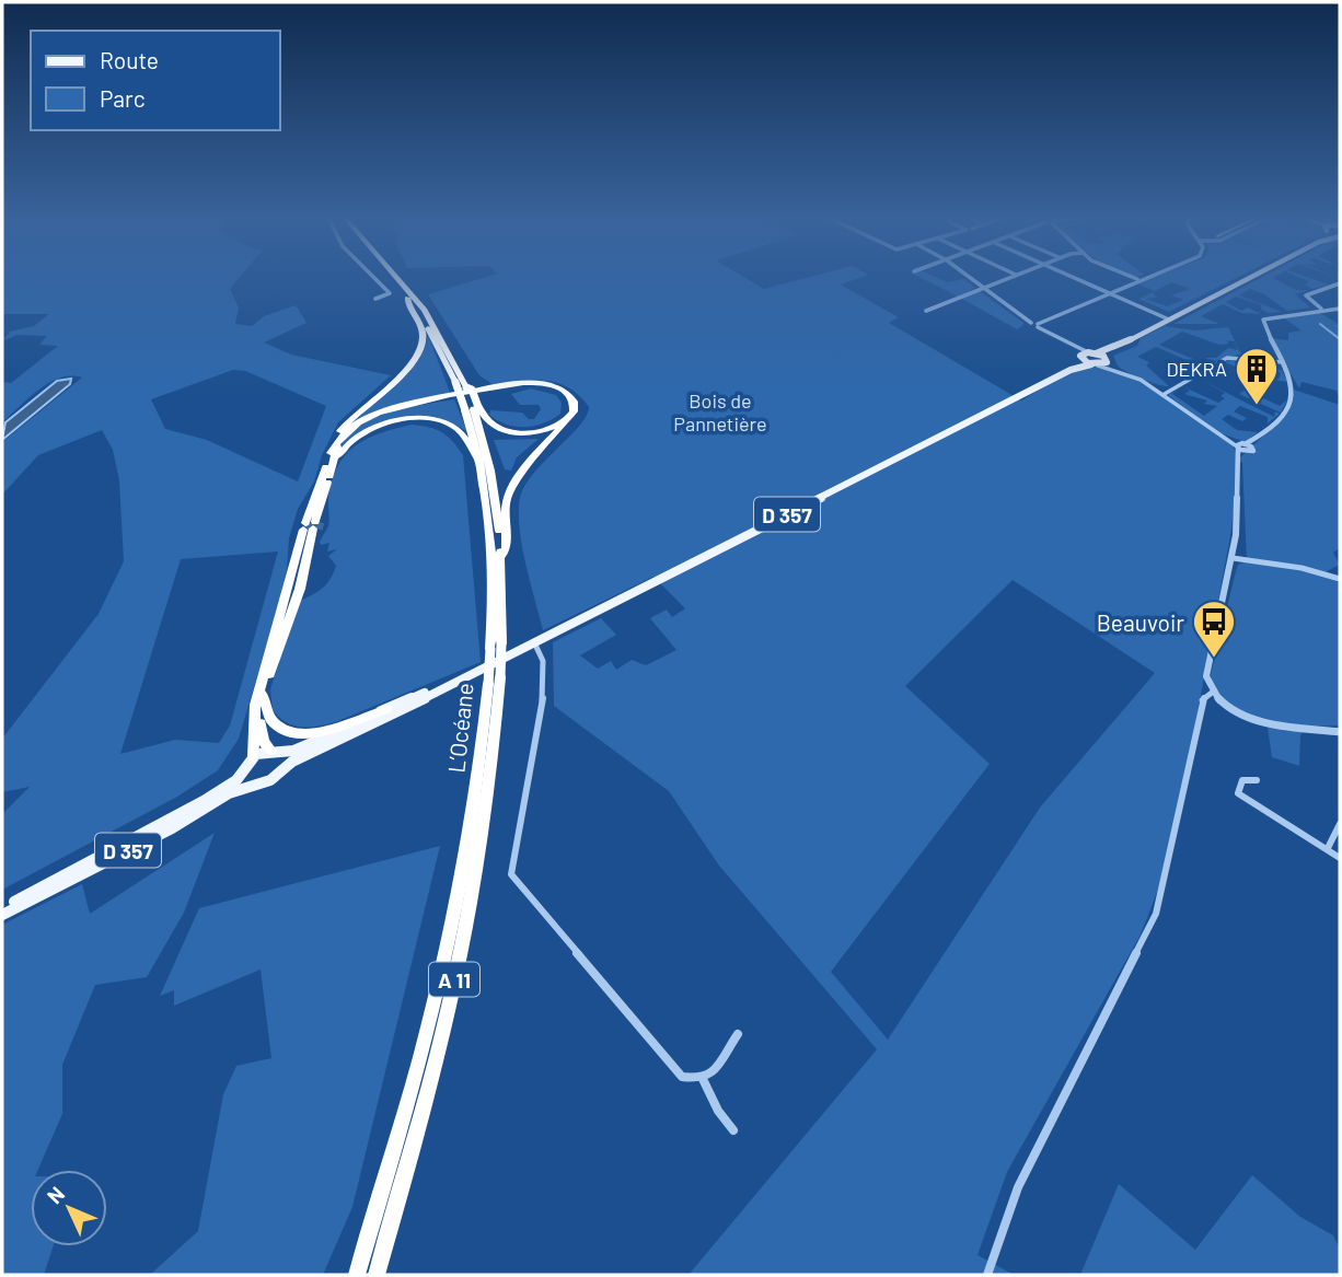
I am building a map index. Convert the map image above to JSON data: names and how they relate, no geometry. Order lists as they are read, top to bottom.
{
  "streets": {
    "highway": ["L’Océane", "A 11"],
    "main road": ["D 357"]
  },
  "parks": ["Bois de Pannetière"],
  "places": {
    "building": ["DEKRA"],
    "bus stop": ["Beauvoir"]
  },
  "legend": ["Route", "Parc"],
  "north": "top left"
}
